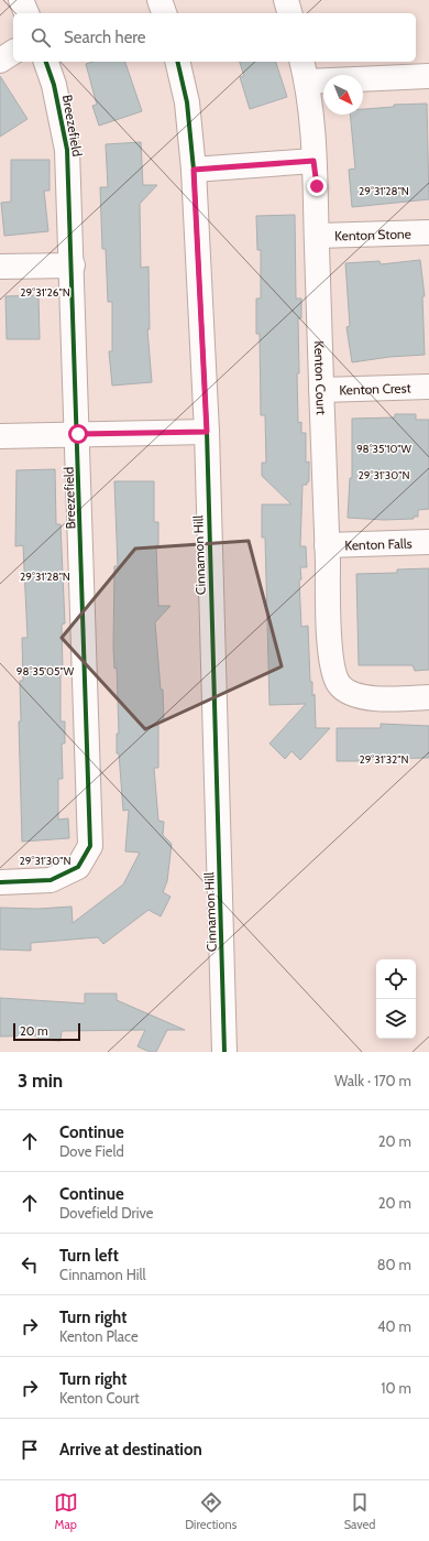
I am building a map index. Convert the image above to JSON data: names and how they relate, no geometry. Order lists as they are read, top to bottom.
{
  "streets": {
    "street": [
      "Breezefield",
      "Kenton Stone",
      "Kenton Court",
      "Kenton Crest",
      "Kenton Falls",
      "Cinnamon Hill"
    ]
  },
  "crossings": [
    ["Kenton Stone", "Kenton Court"],
    ["Kenton Court", "Kenton Crest"],
    ["Kenton Court", "Kenton Falls"]
  ],
  "scale_bar": "20 m",
  "north": "bottom right",
  "page": {
    "search": "Search here",
    "scale": "20 m",
    "heading": ["3 min", "Walk · 170 m"],
    "list": [
      ["Continue", "Dove Field", "20 m"],
      ["Continue", "Dovefield Drive", "20 m"],
      ["Turn left", "Cinnamon Hill", "80 m"],
      ["Turn right", "Kenton Place", "40 m"],
      ["Turn right", "Kenton Court", "10 m"],
      "Arrive at destination"
    ],
    "nav": ["Map", "Directions", "Saved"]
  },
  "coordinates": [
    "29°31'28\"N",
    "29°31'26\"N",
    "98°35'10\"W",
    "29°31'30\"N",
    "98°35'05\"W",
    "29°31'32\"N"
  ]
}
